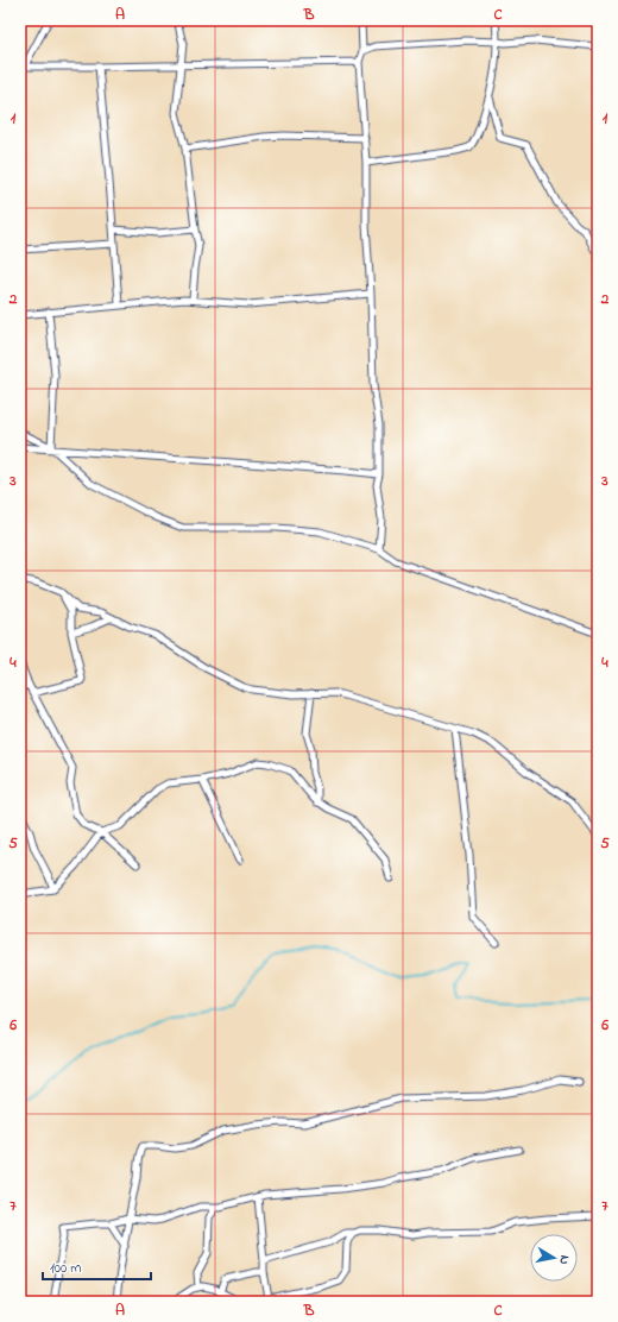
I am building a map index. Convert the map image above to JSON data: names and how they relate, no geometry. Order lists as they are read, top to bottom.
{
  "scale_bar": "100 m",
  "north": "right",
  "grid": {
    "columns": ["A", "B", "C"],
    "rows": [
      "1",
      "2",
      "3",
      "4",
      "5",
      "6",
      "7"
    ]
  }
}
